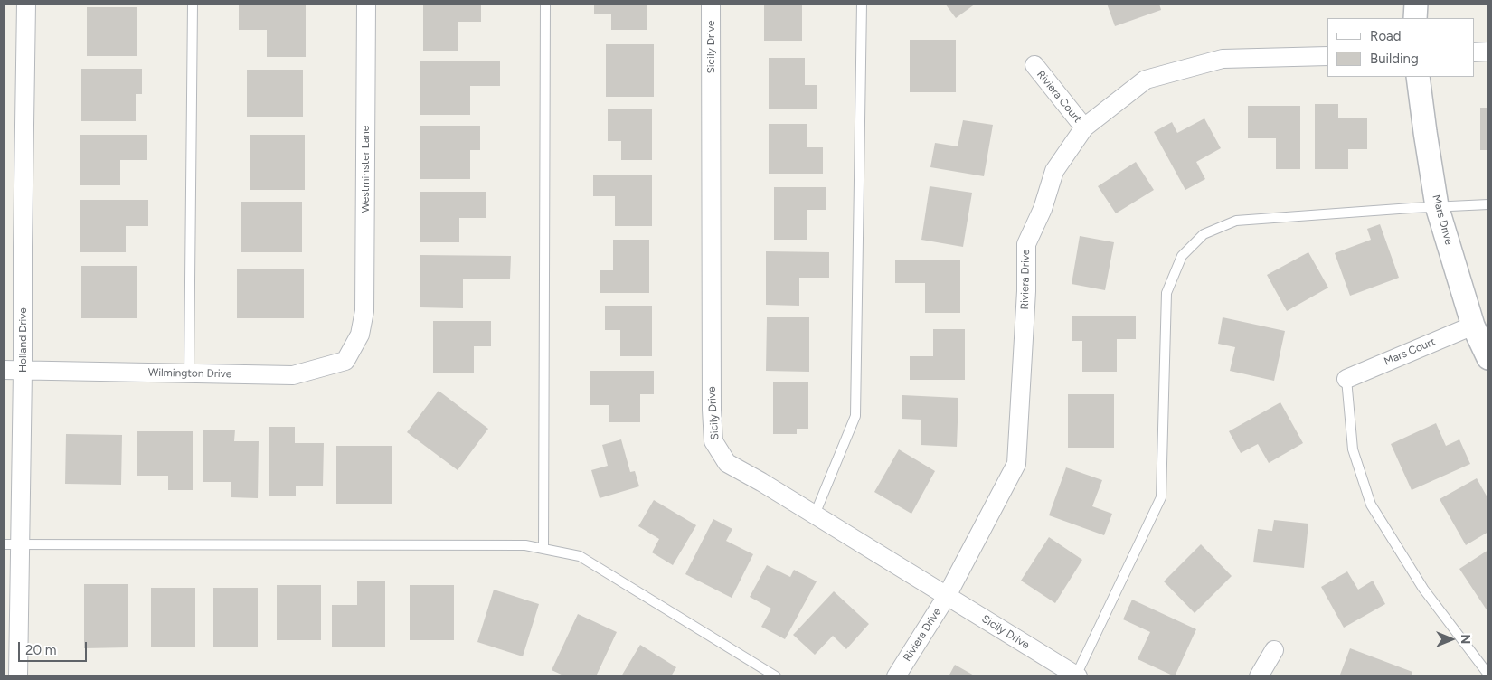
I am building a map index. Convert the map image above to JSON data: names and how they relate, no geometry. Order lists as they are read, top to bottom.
{
  "streets": {
    "street": [
      "Sicily Drive",
      "Riviera Court",
      "Westminster Lane",
      "Mars Drive",
      "Riviera Drive",
      "Holland Drive",
      "Mars Court",
      "Wilmington Drive"
    ]
  },
  "crossings": [
    ["Sicily Drive", "Riviera Drive"],
    ["Riviera Court", "Riviera Drive"],
    ["Westminster Lane", "Wilmington Drive"],
    ["Mars Drive", "Mars Court"],
    ["Holland Drive", "Wilmington Drive"]
  ],
  "legend": ["Road", "Building"],
  "scale_bar": "20 m",
  "north": "right"
}
